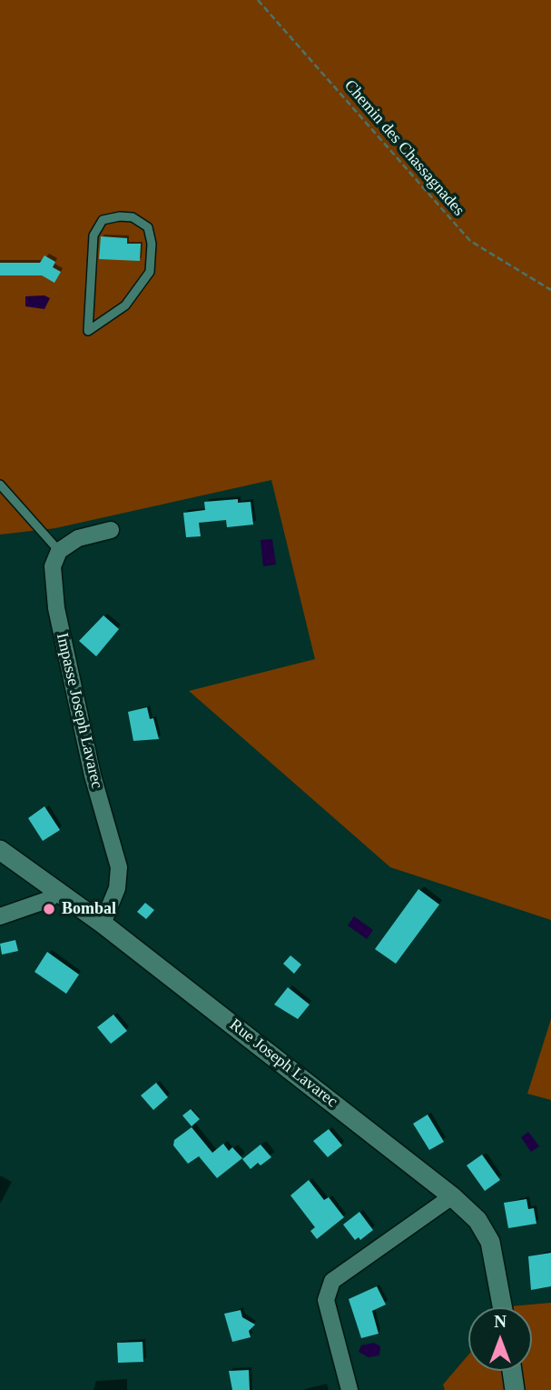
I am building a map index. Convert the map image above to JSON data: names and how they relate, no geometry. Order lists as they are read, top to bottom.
{
  "streets": {
    "street": ["Impasse Joseph Lavarec", "Rue Joseph Lavarec"],
    "path": ["Chemin des Chassagnades"]
  },
  "crossings": [
    ["Impasse Joseph Lavarec", "Rue Joseph Lavarec"]
  ],
  "places": ["Bombal"],
  "north": "top"
}
